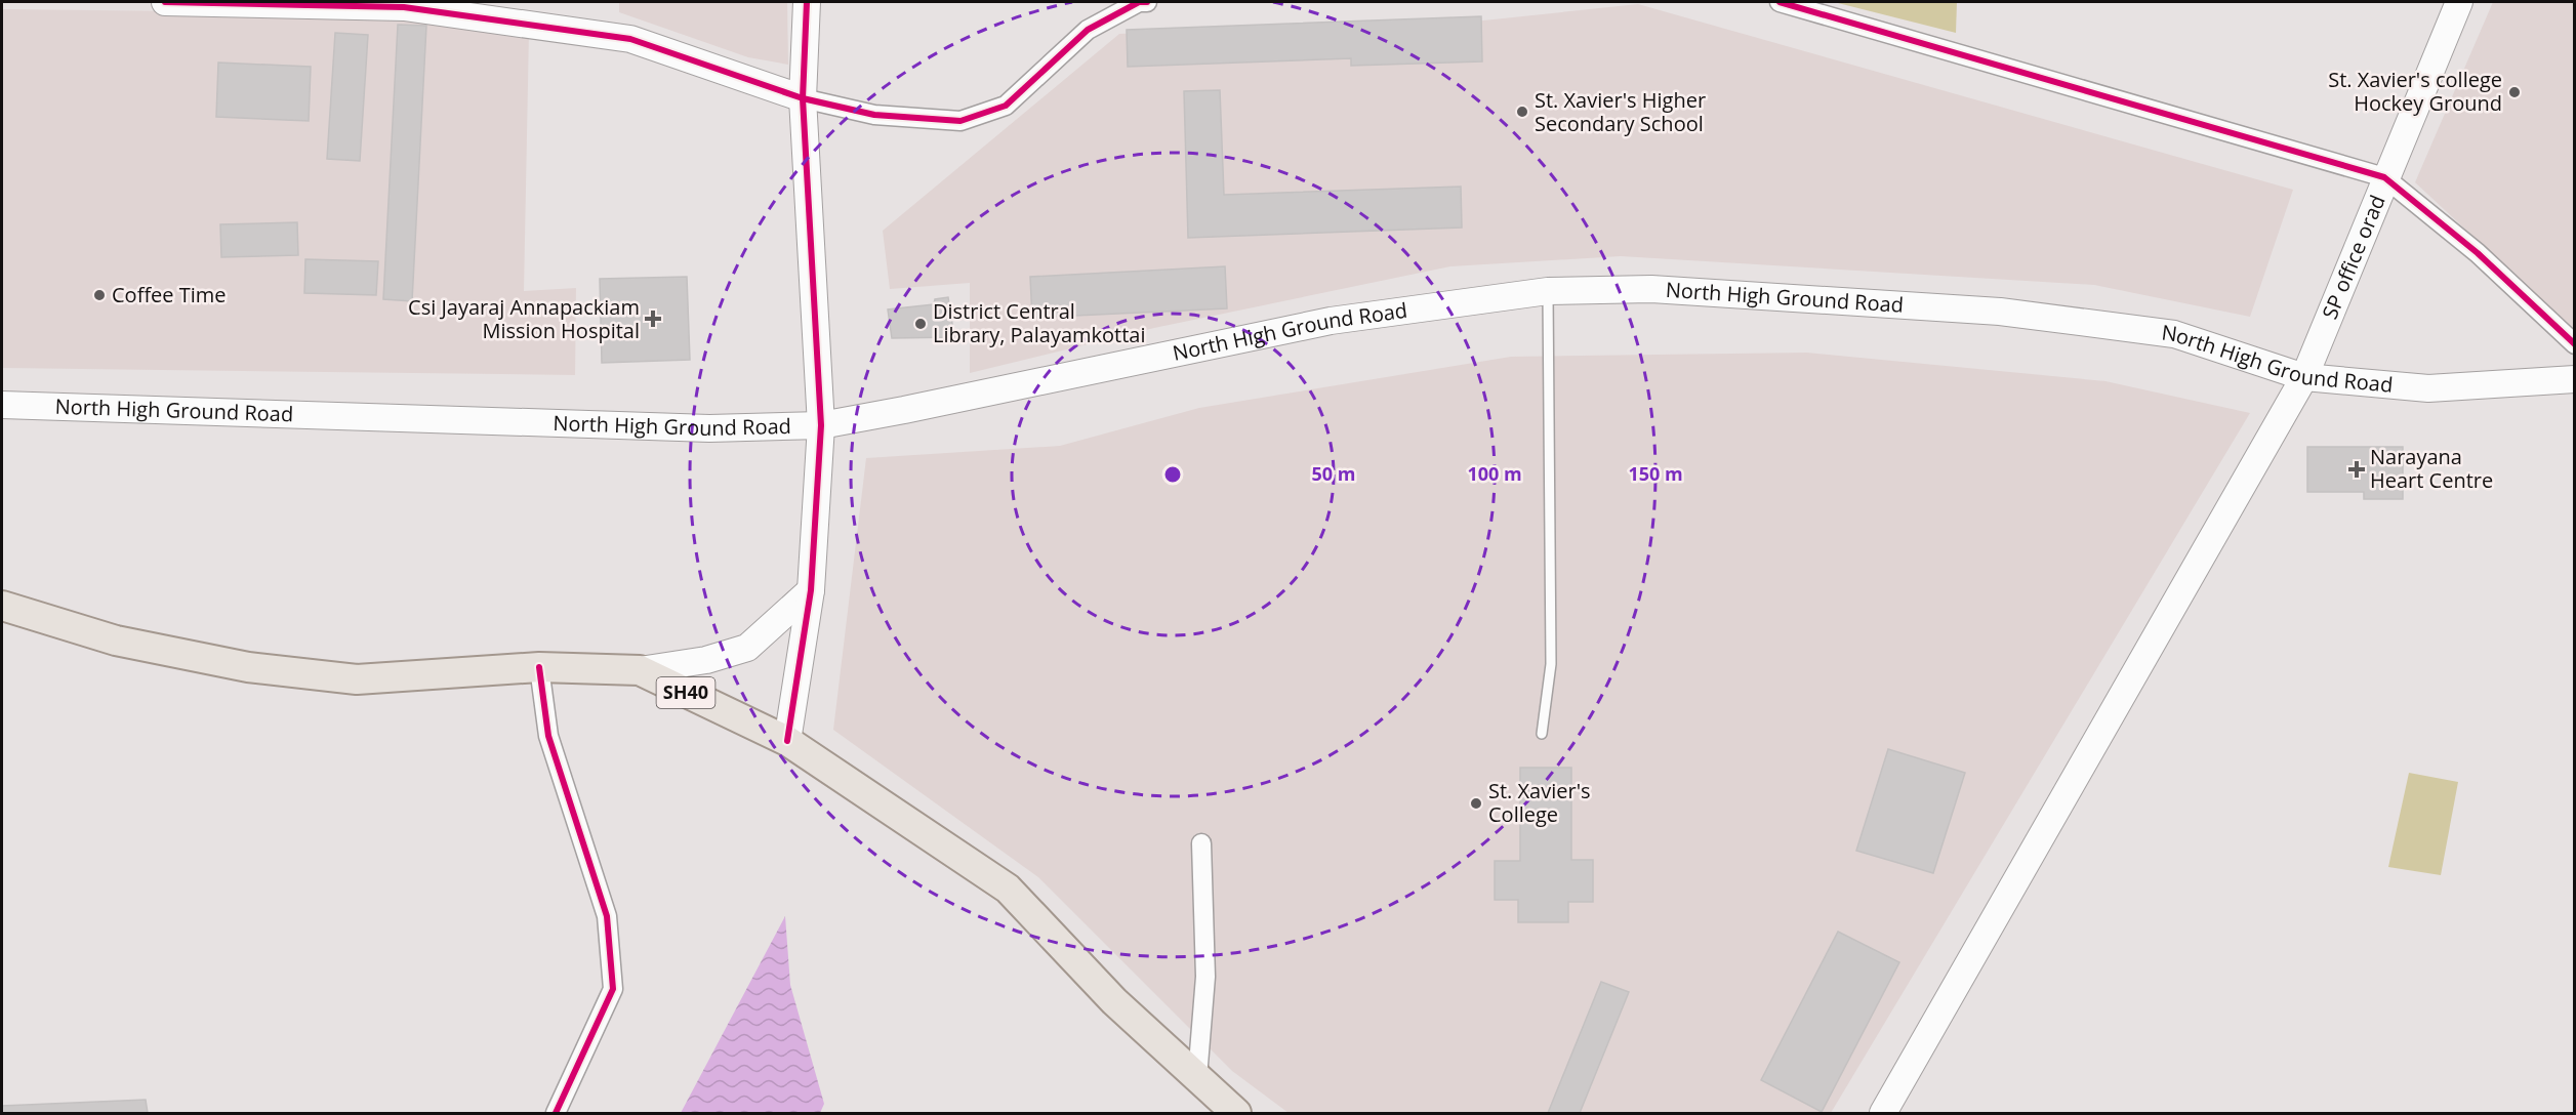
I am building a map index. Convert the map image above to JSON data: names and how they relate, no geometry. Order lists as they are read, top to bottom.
{
  "streets": {
    "main road": ["SP office orad", "North High Ground Road", "SH40"]
  },
  "crossings": [
    ["SP office orad", "North High Ground Road"]
  ],
  "places": {
    "other": [
      "St. Xavier's college Hockey Ground",
      "St. Xavier's Higher Secondary School",
      "Coffee Time",
      "District Central Library, Palayamkottai",
      "St. Xavier's College"
    ],
    "health": ["Csi Jayaraj Annapackiam Mission Hospital", "Narayana Heart Centre"]
  },
  "rings": ["50 m", "100 m", "150 m"]
}
